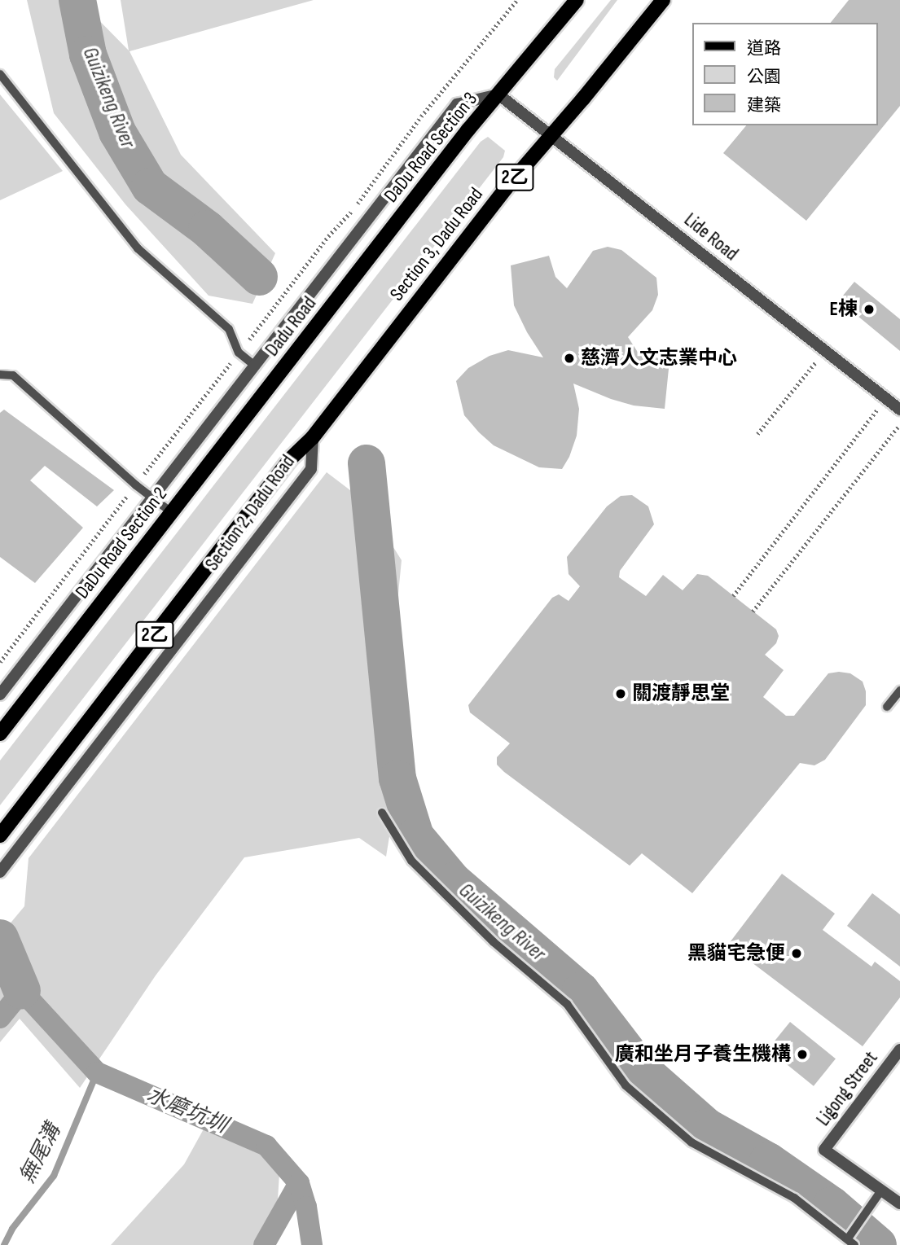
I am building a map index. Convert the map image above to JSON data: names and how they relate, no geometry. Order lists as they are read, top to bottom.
{
  "streets": {
    "main road": [
      "DaDu Road Section 3",
      "2乙",
      "Section 3, Dadu Road",
      "Dadu Road",
      "Section 2, Dadu Road",
      "DaDu Road Section 2"
    ],
    "street": ["Lide Road", "Ligong Street"]
  },
  "crossings": [
    ["DaDu Road Section 3", "Lide Road"],
    ["DaDu Road Section 3", "Dadu Road"],
    ["DaDu Road Section 3", "DaDu Road Section 2"],
    ["Lide Road", "Section 3, Dadu Road"],
    ["Section 3, Dadu Road", "Section 2, Dadu Road"],
    ["Dadu Road", "DaDu Road Section 2"]
  ],
  "water": ["Guizikeng River", "水磨坑圳", "無尾溝"],
  "places": [
    "E棟",
    "慈濟人文志業中心",
    "關渡靜思堂",
    "黑貓宅急便",
    "廣和坐月子養生機構"
  ],
  "legend": ["道路", "公園", "建築"]
}
